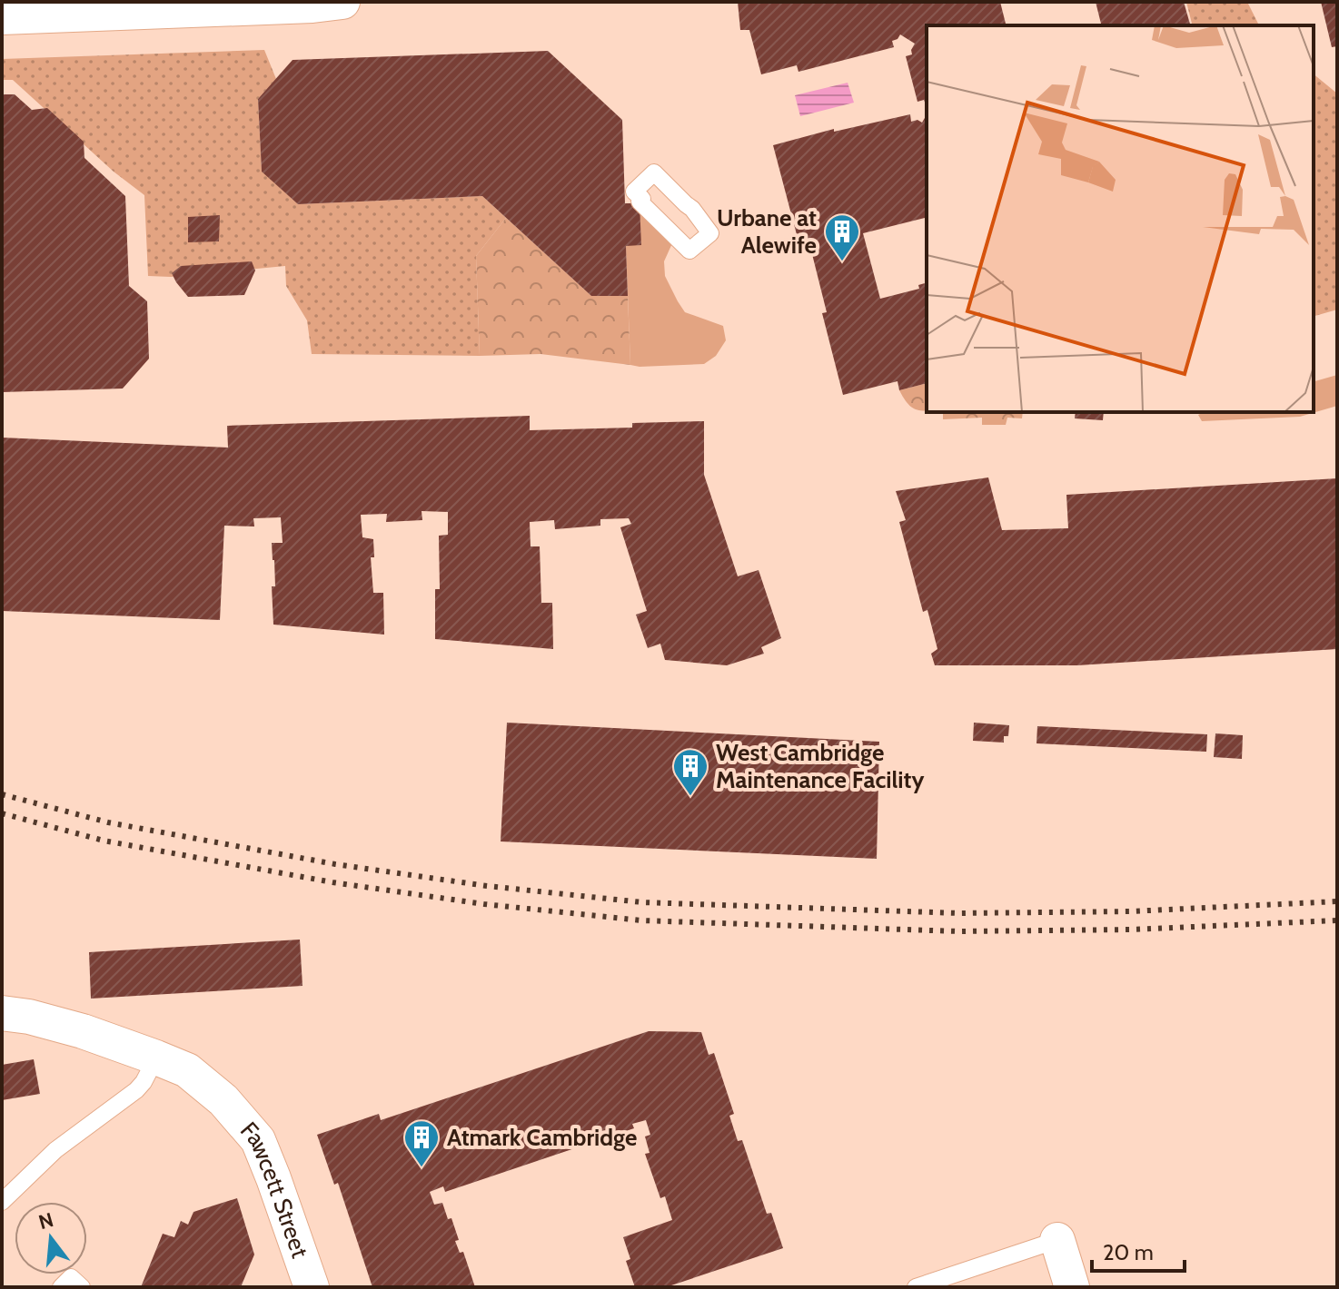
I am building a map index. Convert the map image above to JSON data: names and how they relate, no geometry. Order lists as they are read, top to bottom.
{
  "streets": {
    "street": ["Fawcett Street"]
  },
  "places": {
    "building": ["Urbane at Alewife", "West Cambridge Maintenance Facility", "Atmark Cambridge"]
  },
  "scale_bar": "20 m",
  "north": "top"
}
